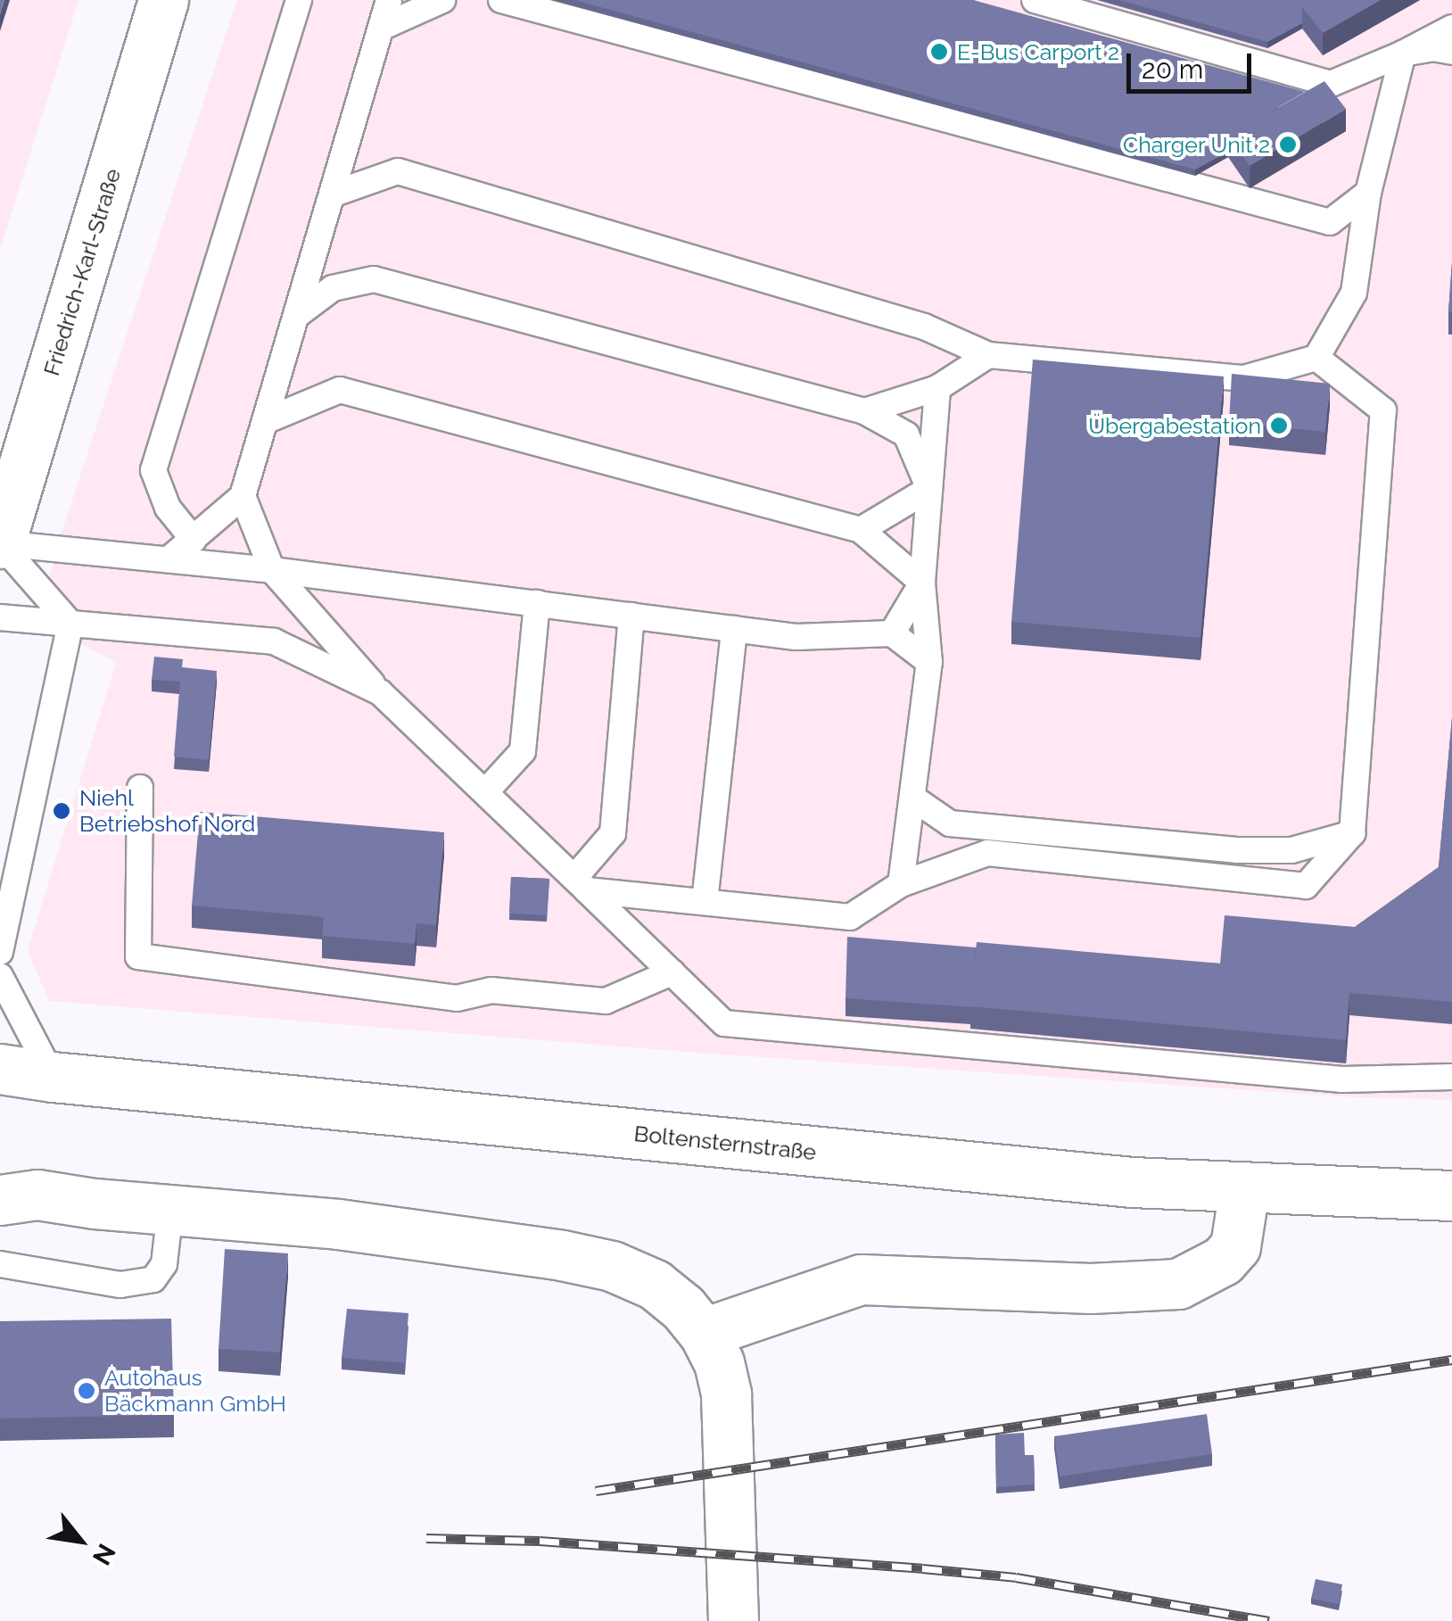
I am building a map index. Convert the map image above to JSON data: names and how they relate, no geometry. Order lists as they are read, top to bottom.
{
  "streets": {
    "main road": ["Friedrich-Karl-Straße", "Boltensternstraße"]
  },
  "places": [
    "E-Bus Carport 2",
    "Charger Unit 2",
    "Übergabestation",
    "Niehl Betriebshof Nord",
    "Autohaus Bäckmann GmbH"
  ],
  "scale_bar": "20 m",
  "north": "bottom right"
}
